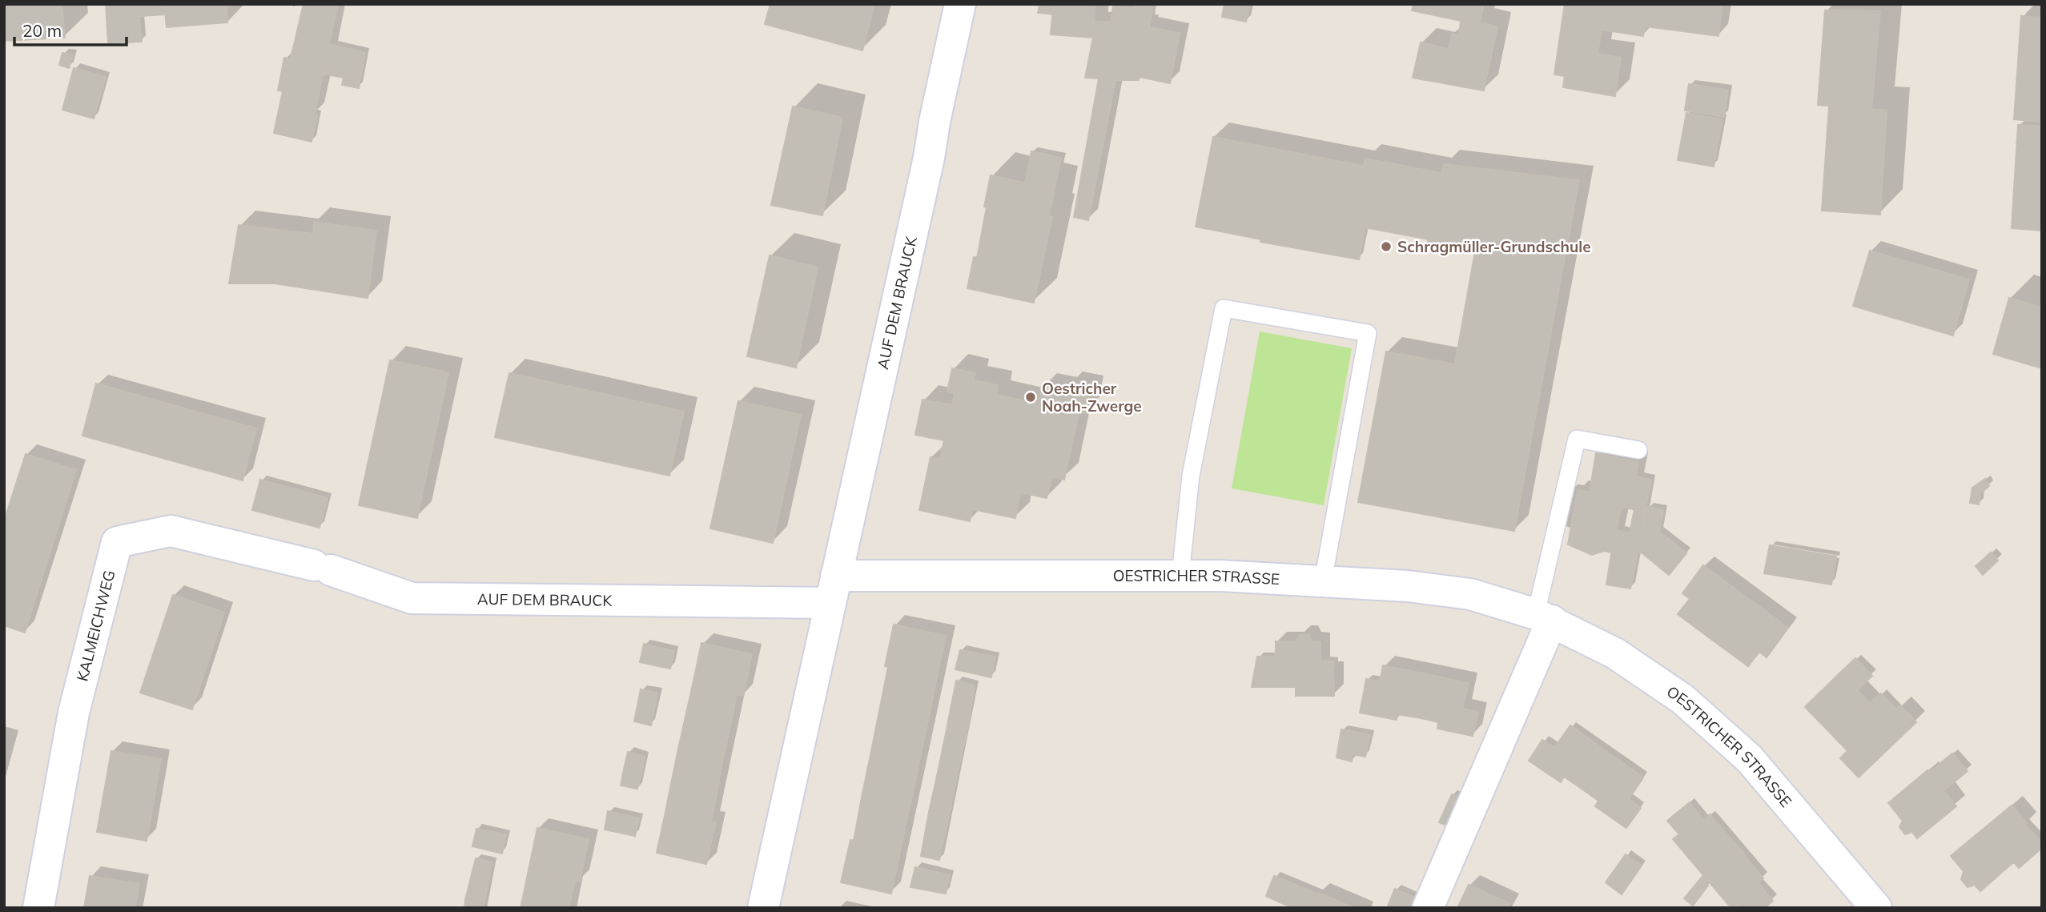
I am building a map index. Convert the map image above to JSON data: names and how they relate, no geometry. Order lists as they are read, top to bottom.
{
  "streets": {
    "street": ["AUF DEM BRAUCK", "OESTRICHER STRASSE", "KALMEICHWEG"]
  },
  "crossings": [
    ["AUF DEM BRAUCK", "OESTRICHER STRASSE"],
    ["AUF DEM BRAUCK", "KALMEICHWEG"]
  ],
  "places": ["Schragmüller-Grundschule", "Oestricher Noah-Zwerge"],
  "scale_bar": "20 m"
}
